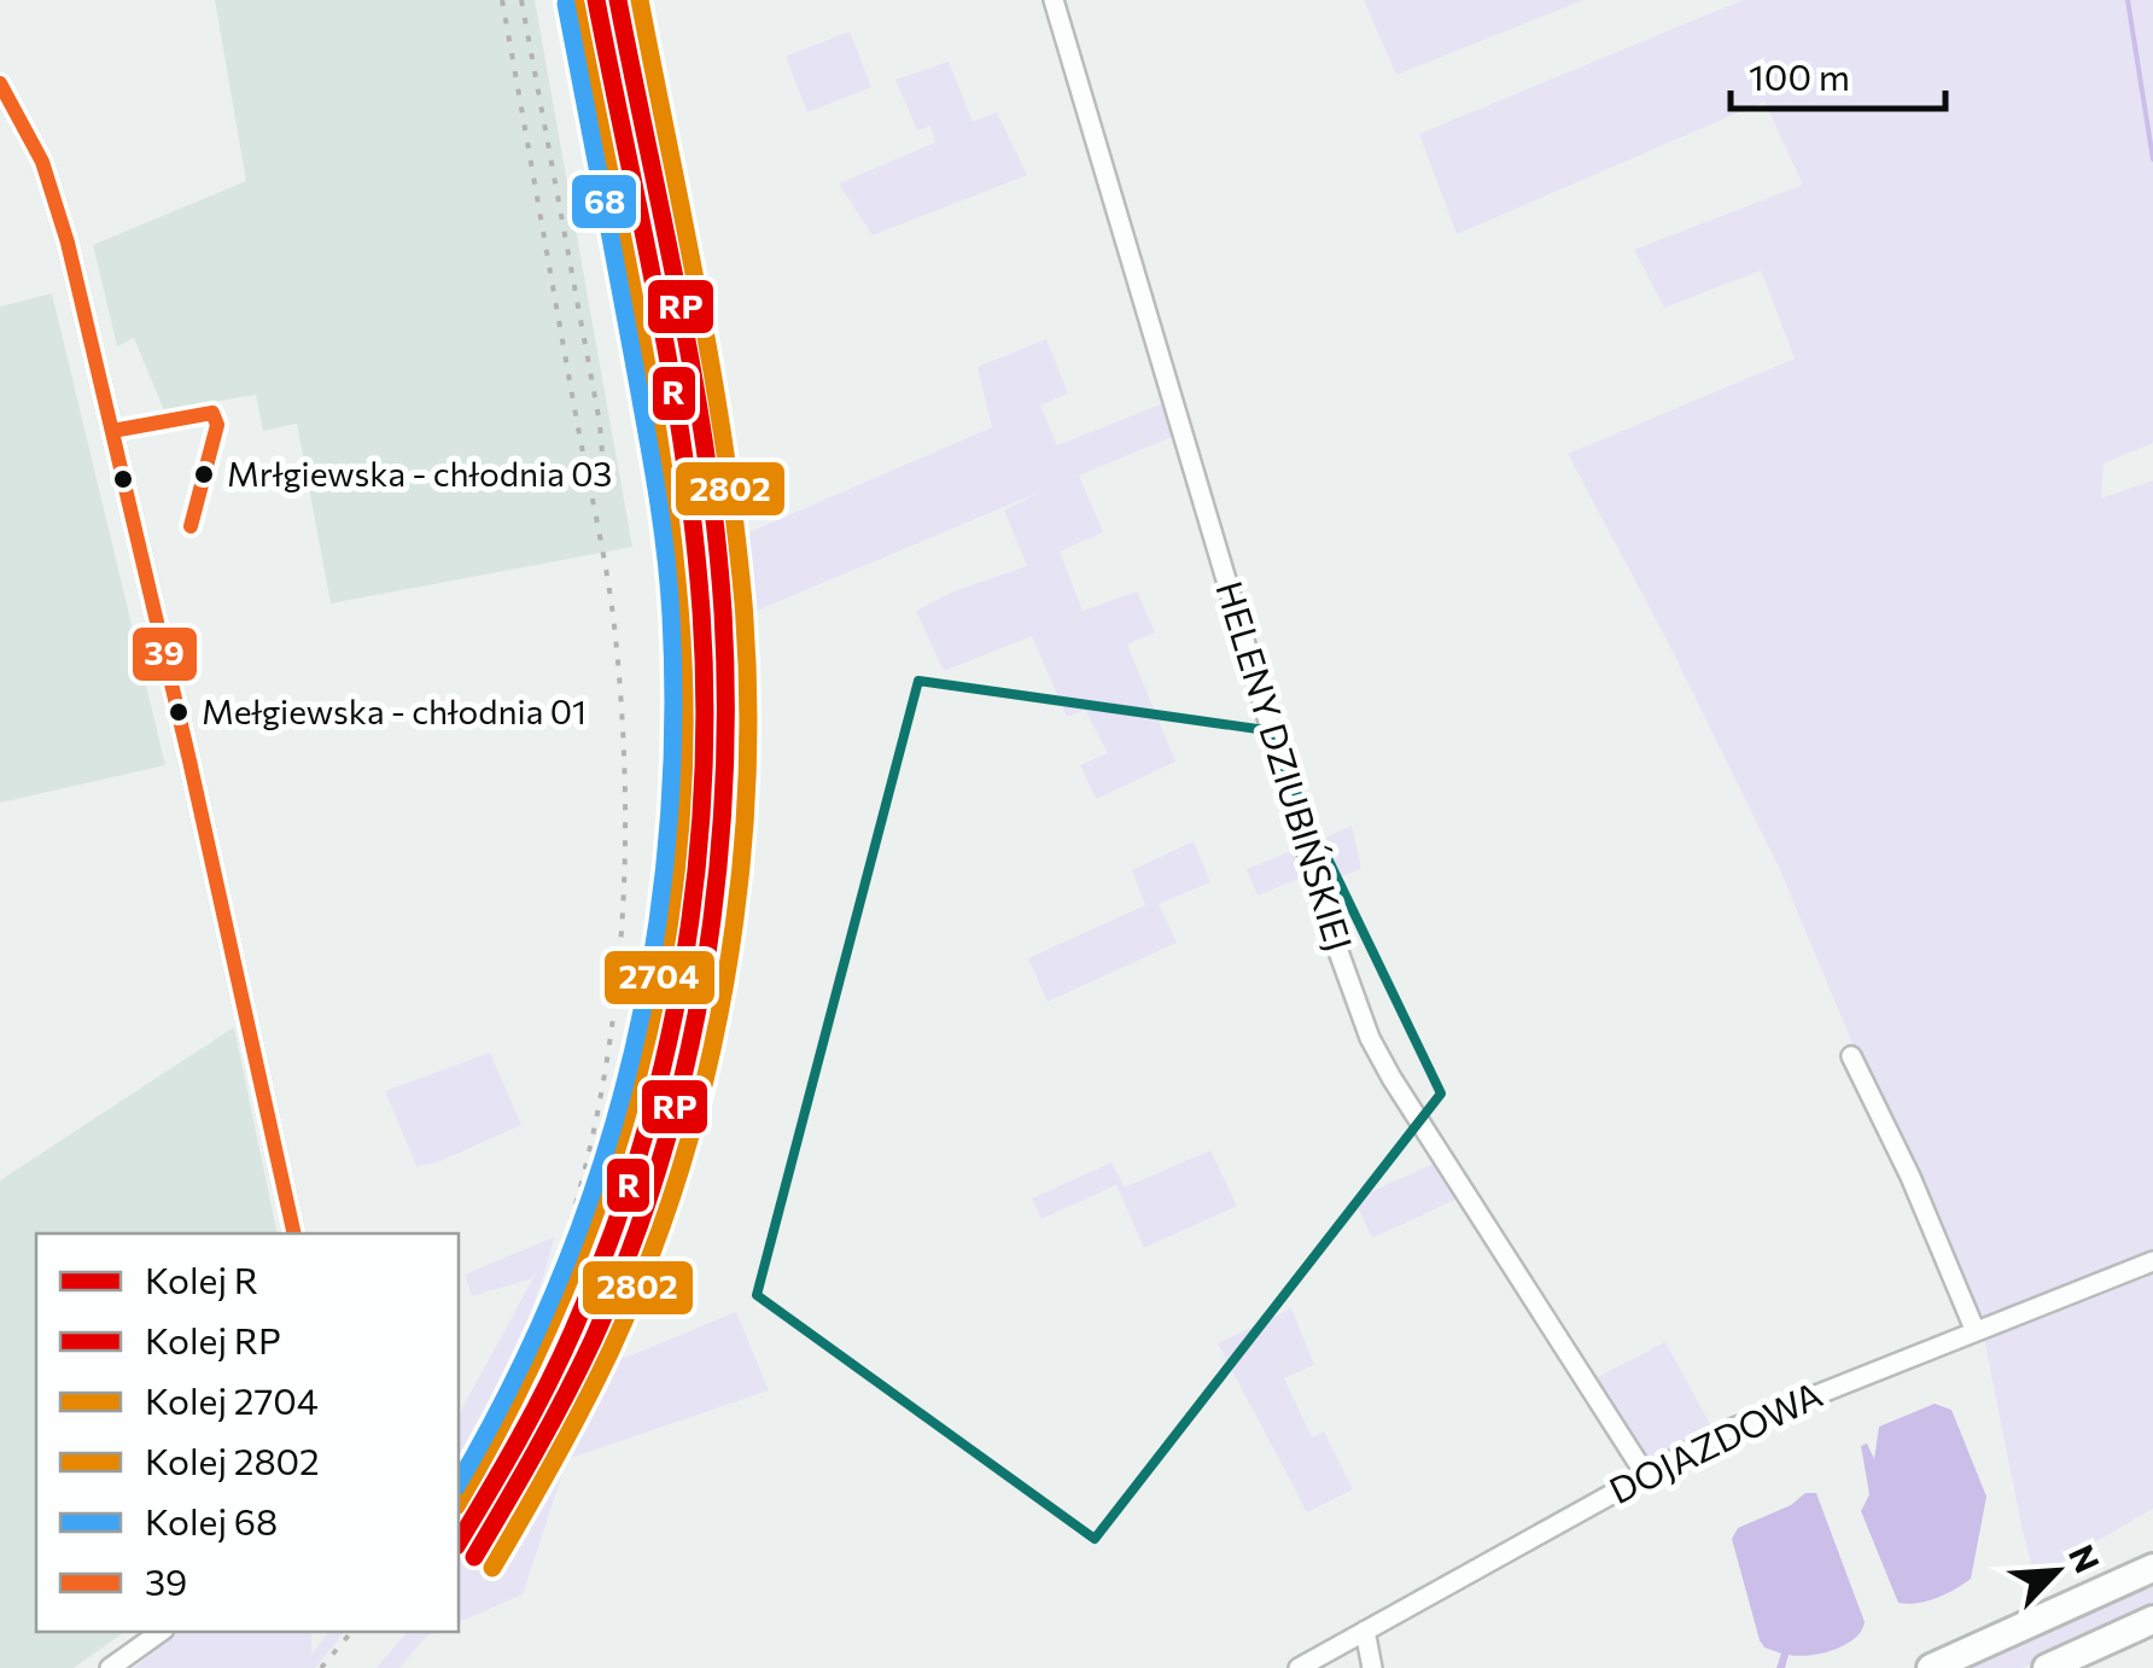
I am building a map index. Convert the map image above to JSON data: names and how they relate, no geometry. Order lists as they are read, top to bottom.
{
  "streets": {
    "street": ["HELENY DZIUBIŃSKIEJ", "DOJAZDOWA"]
  },
  "crossings": [
    ["HELENY DZIUBIŃSKIEJ", "DOJAZDOWA"]
  ],
  "places": ["Mrłgiewska - chłodnia 03", "Mełgiewska - chłodnia 01"],
  "lines": [
    "rail line R",
    "rail line RP",
    "rail line 2802",
    "rail line 2704",
    "rail line 68",
    "transit line 39"
  ],
  "legend": [
    "Kolej R",
    "Kolej RP",
    "Kolej 2704",
    "Kolej 2802",
    "Kolej 68",
    "39"
  ],
  "scale_bar": "100 m",
  "north": "top right"
}
